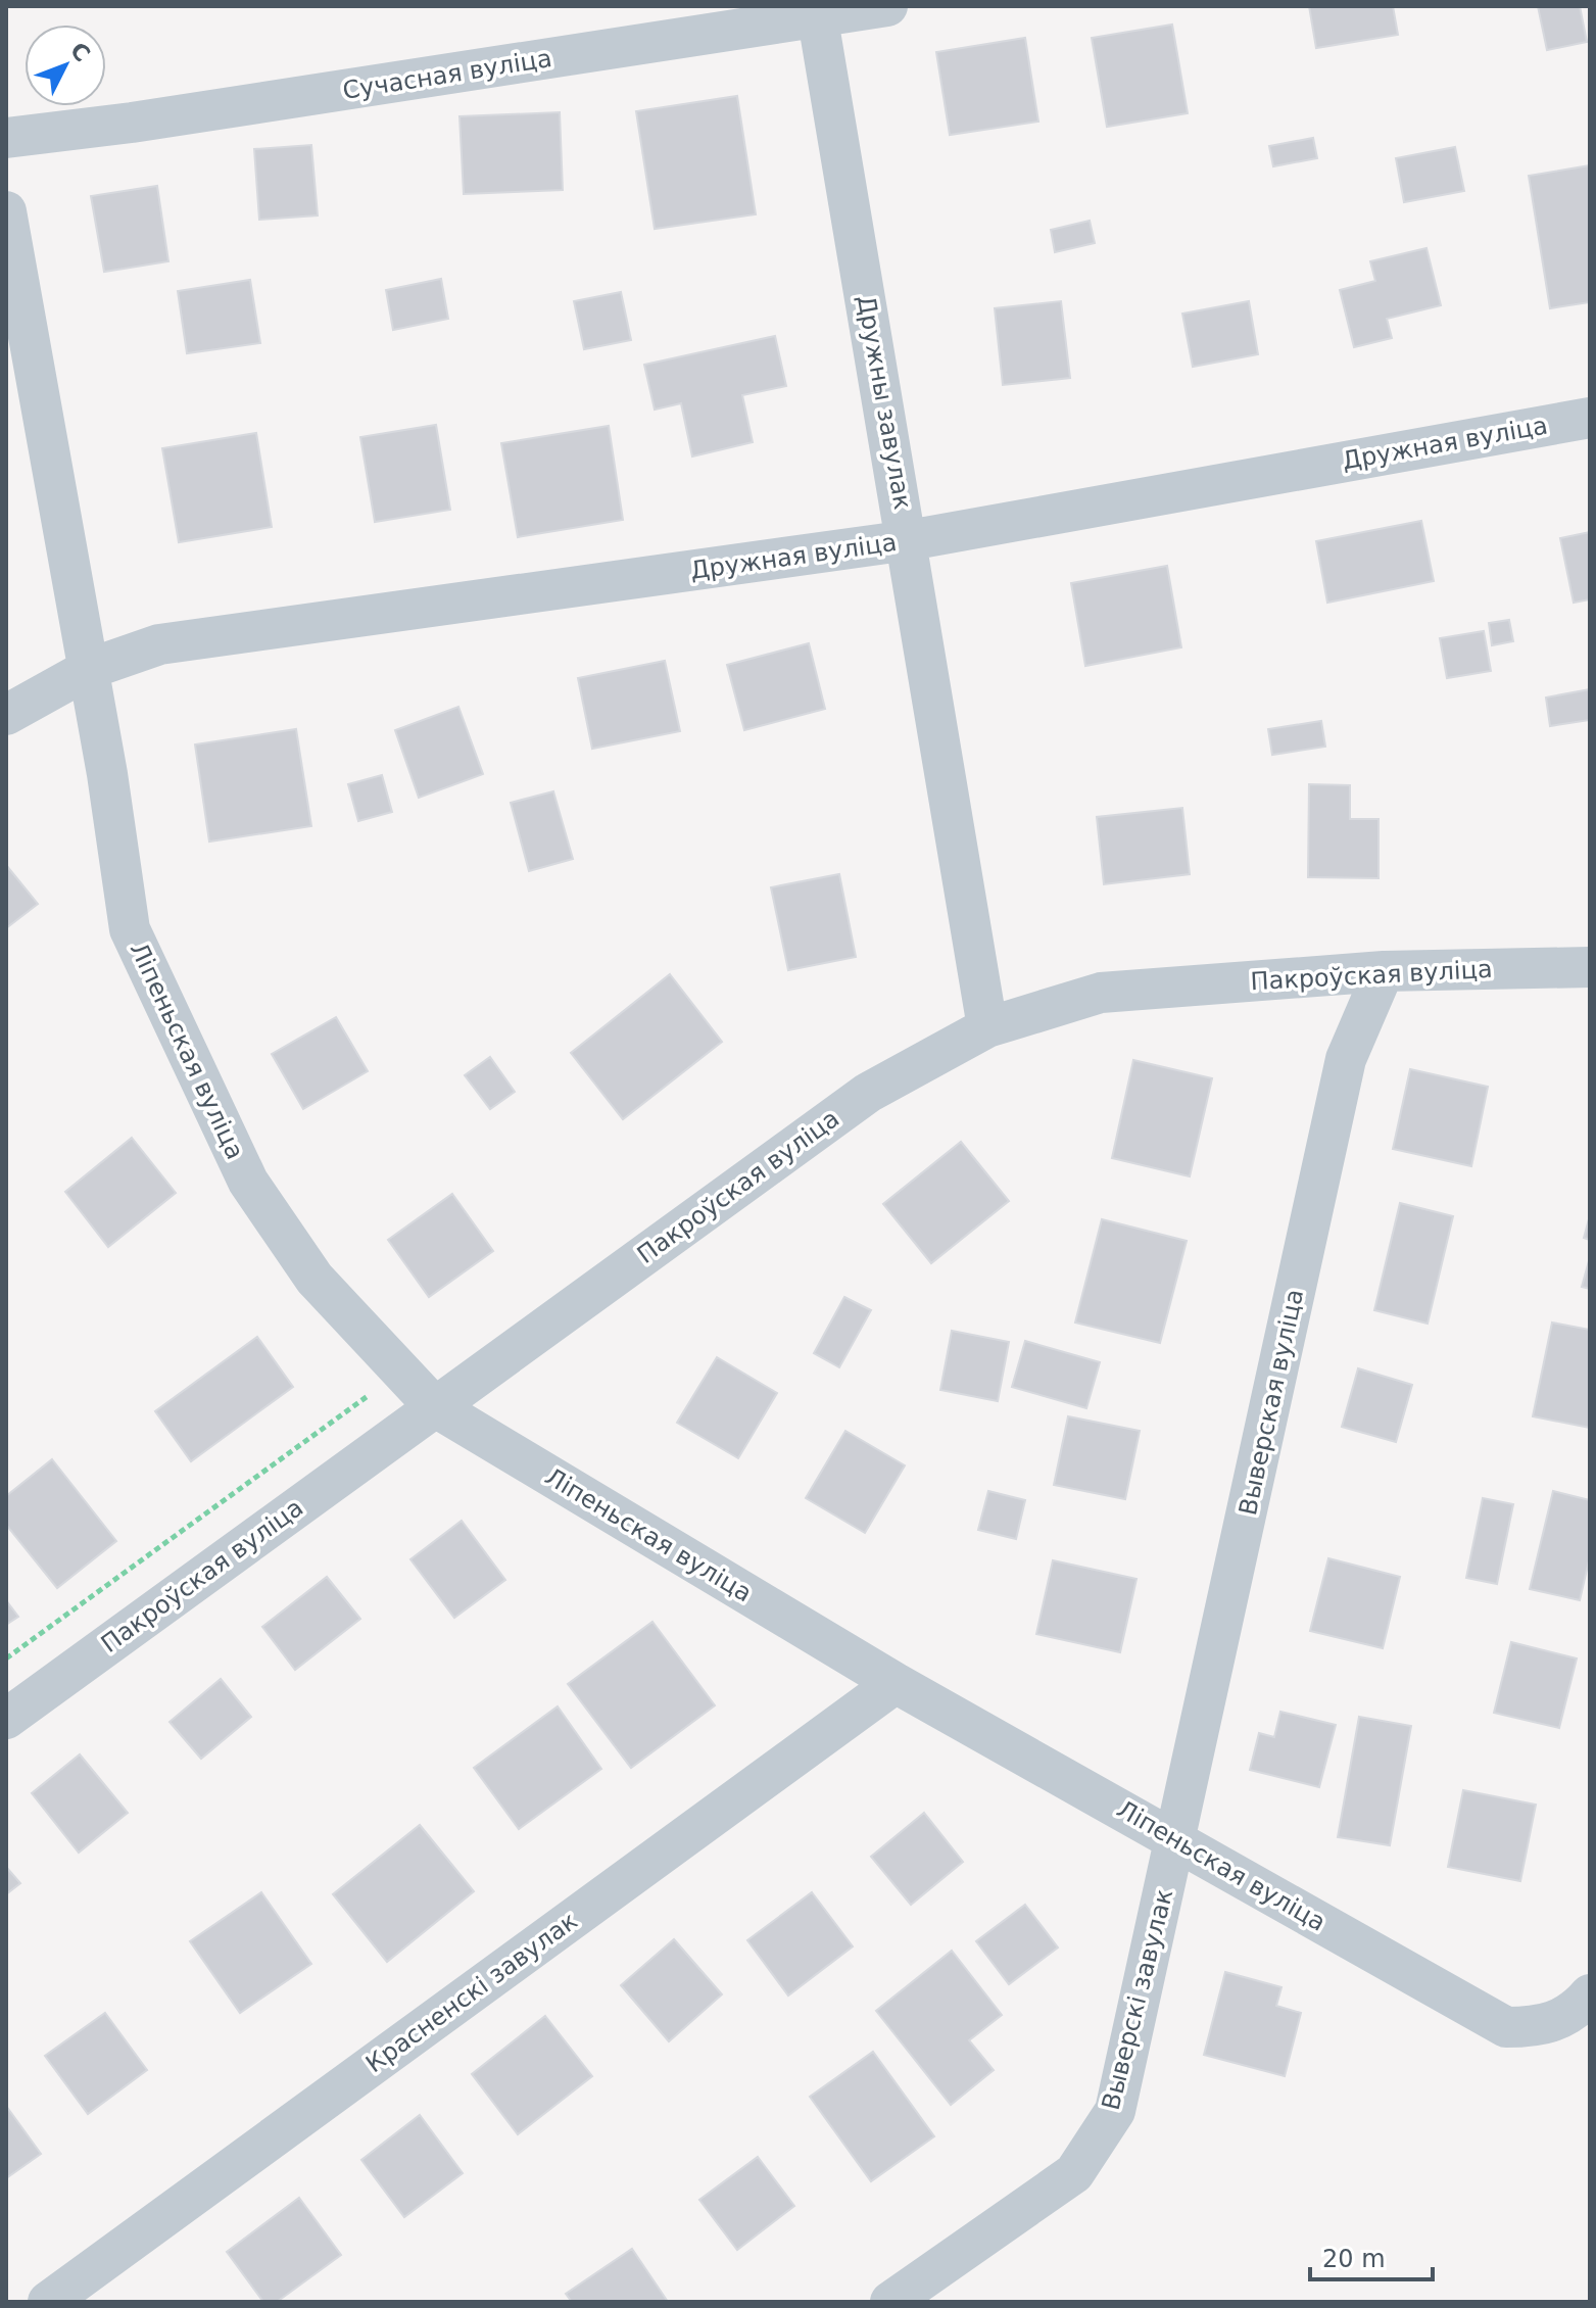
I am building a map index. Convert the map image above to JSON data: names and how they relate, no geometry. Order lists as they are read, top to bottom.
{
  "streets": {
    "street": [
      "Сучасная вуліца",
      "Дружны завулак",
      "Дружная вуліца",
      "Пакроўская вуліца",
      "Ліпеньская вуліца",
      "Выверская вуліца",
      "Красненскі завулак",
      "Выверскі завулак"
    ]
  },
  "crossings": [
    ["Сучасная вуліца", "Дружны завулак"],
    ["Дружны завулак", "Дружная вуліца"],
    ["Дружны завулак", "Пакроўская вуліца"],
    ["Дружная вуліца", "Ліпеньская вуліца"],
    ["Пакроўская вуліца", "Ліпеньская вуліца"],
    ["Пакроўская вуліца", "Выверская вуліца"],
    ["Ліпеньская вуліца", "Выверская вуліца"],
    ["Ліпеньская вуліца", "Красненскі завулак"],
    ["Ліпеньская вуліца", "Выверскі завулак"],
    ["Выверская вуліца", "Выверскі завулак"]
  ],
  "scale_bar": "20 m",
  "north": "top right"
}
